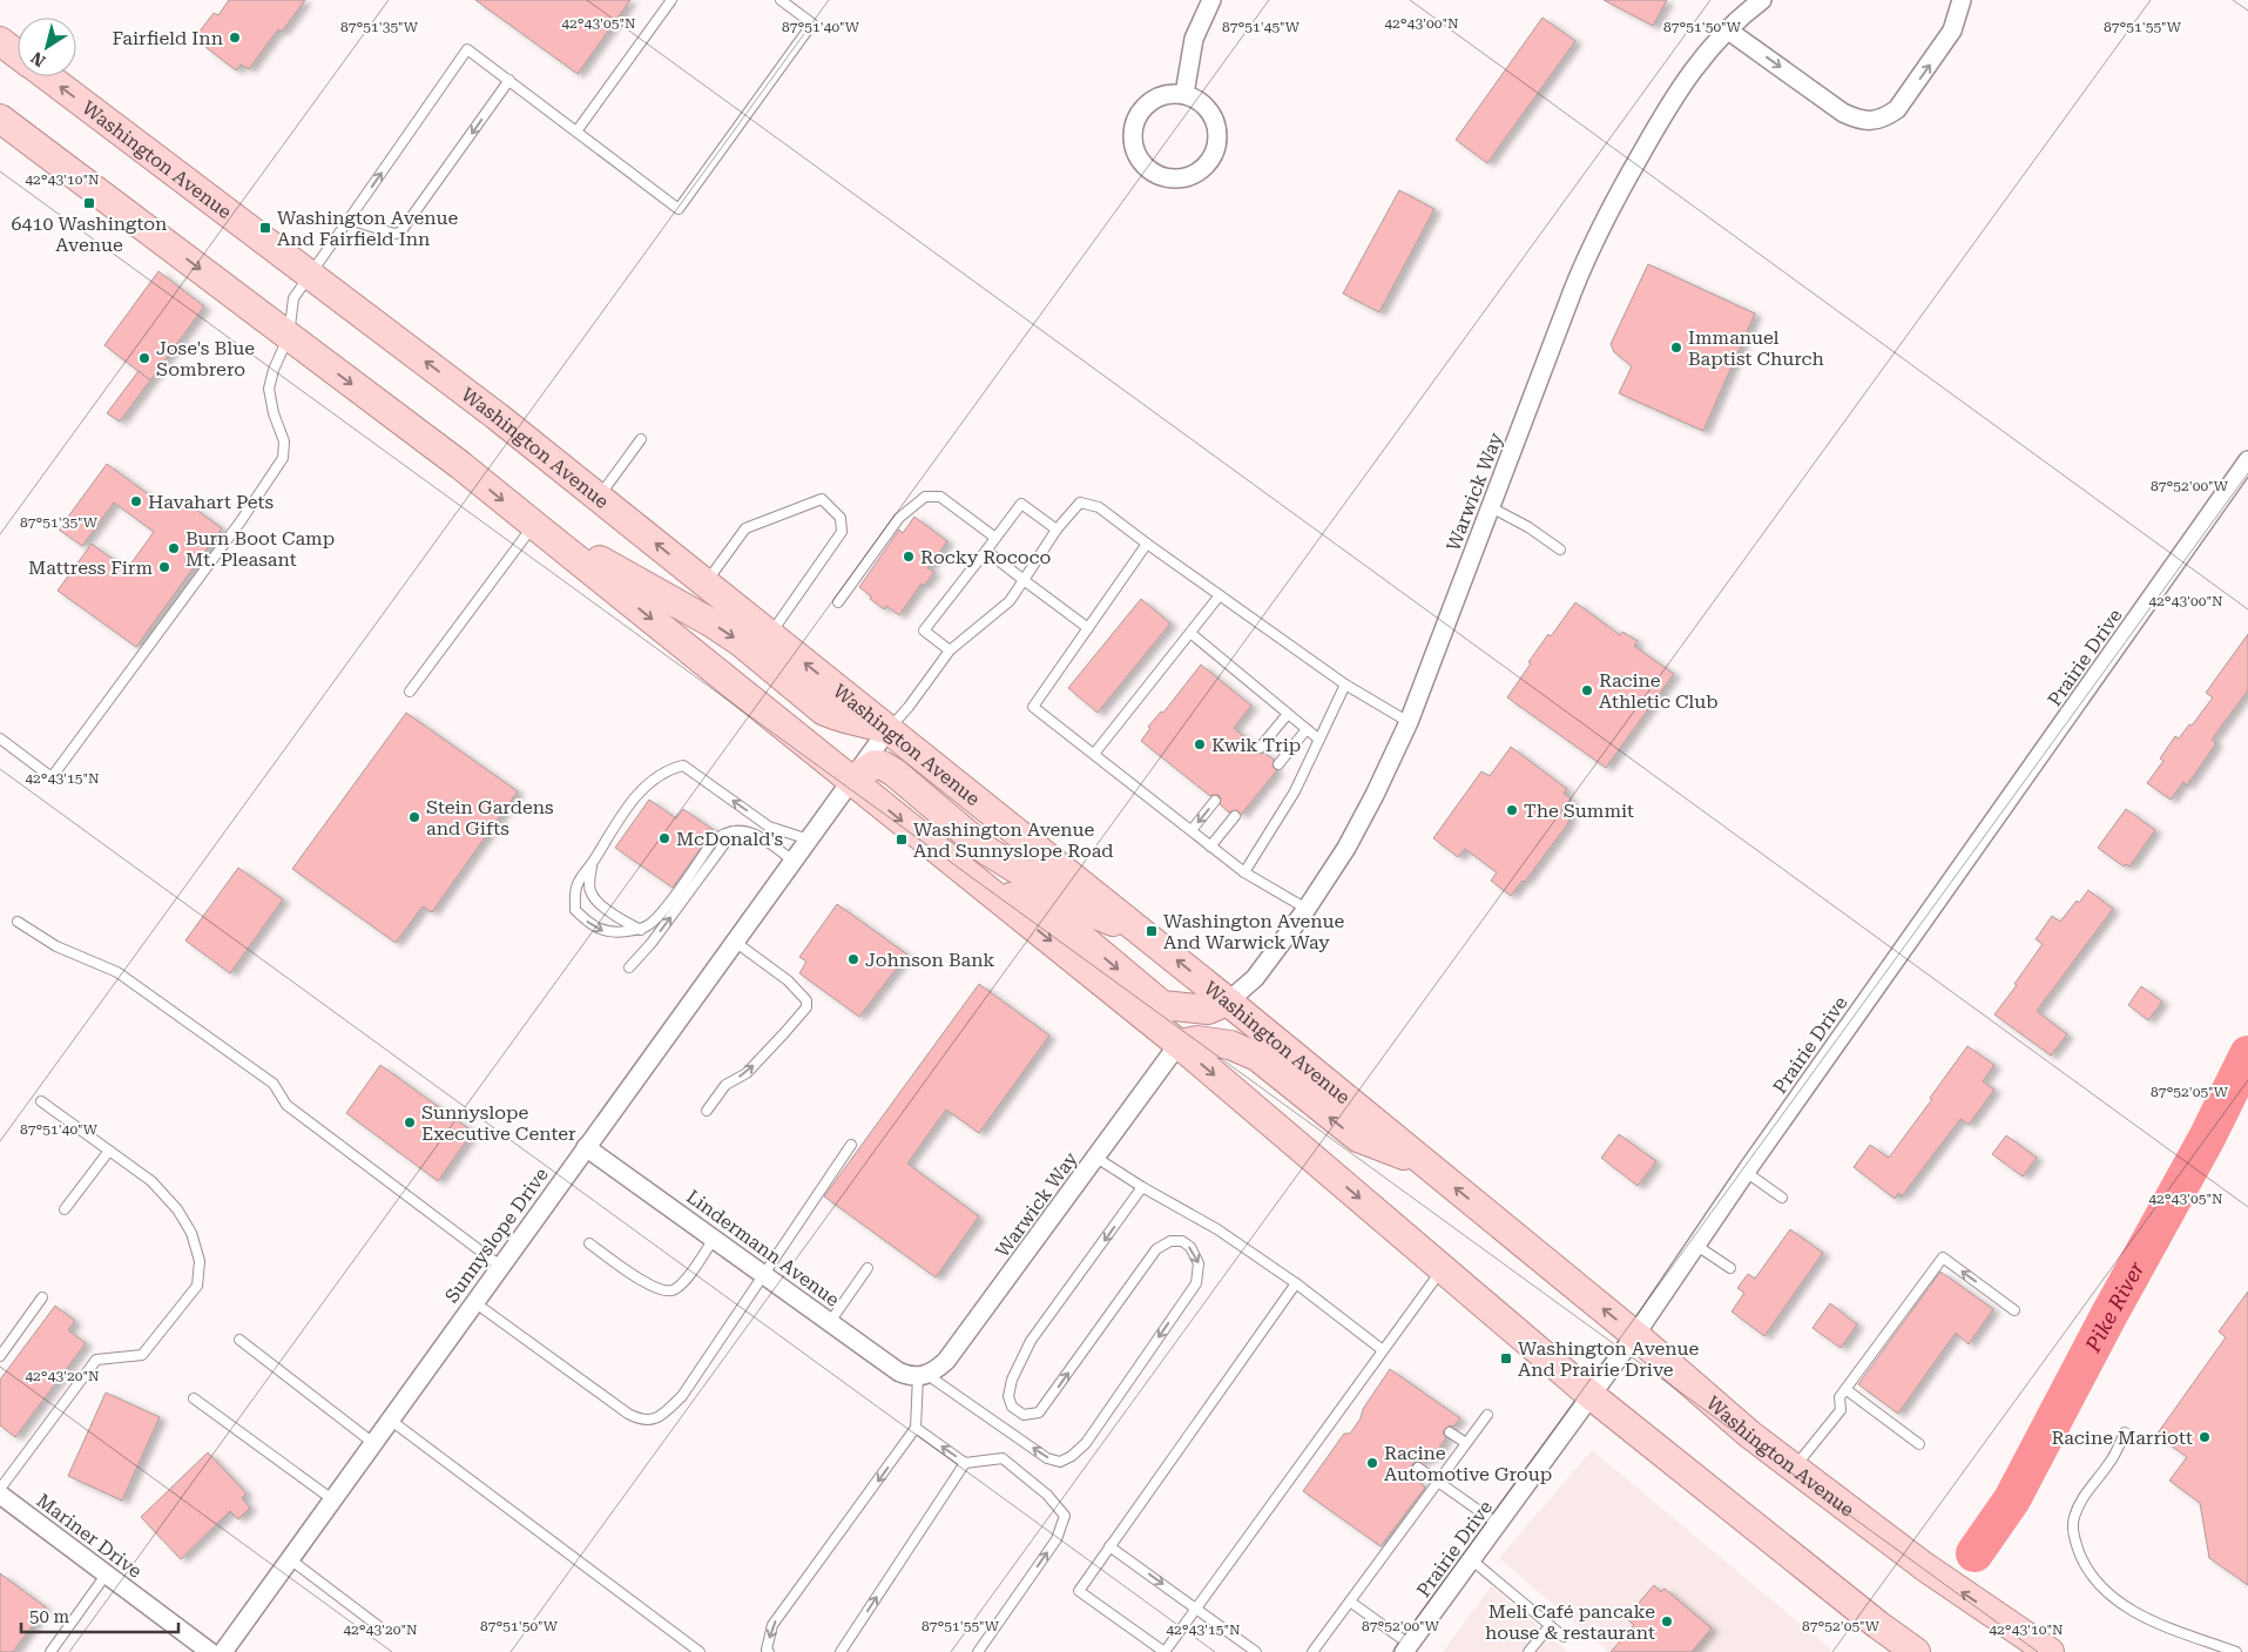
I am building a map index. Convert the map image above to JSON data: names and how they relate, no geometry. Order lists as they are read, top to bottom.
{
  "streets": {
    "main road": ["Washington Avenue"],
    "street": [
      "Warwick Way",
      "Prairie Drive",
      "Sunnyslope Drive",
      "Lindermann Avenue",
      "Mariner Drive"
    ]
  },
  "crossings": [
    ["Washington Avenue", "Warwick Way"],
    ["Washington Avenue", "Prairie Drive"],
    ["Washington Avenue", "Sunnyslope Drive"],
    ["Warwick Way", "Lindermann Avenue"],
    ["Sunnyslope Drive", "Lindermann Avenue"]
  ],
  "water": ["Pike River"],
  "places": {
    "other": [
      "Fairfield Inn",
      "Immanuel Baptist Church",
      "Jose's Blue Sombrero",
      "Havahart Pets",
      "Burn Boot Camp Mt. Pleasant",
      "Rocky Rococo",
      "Mattress Firm",
      "Racine Athletic Club",
      "Kwik Trip",
      "The Summit",
      "Stein Gardens and Gifts",
      "McDonald's",
      "Johnson Bank",
      "Sunnyslope Executive Center",
      "Racine Marriott",
      "Racine Automotive Group",
      "Meli Café pancake house & restaurant"
    ],
    "transit": [
      "6410 Washington Avenue",
      "Washington Avenue And Fairfield Inn",
      "Washington Avenue And Sunnyslope Road",
      "Washington Avenue And Warwick Way",
      "Washington Avenue And Prairie Drive"
    ]
  },
  "scale_bar": "50 m",
  "north": "bottom left",
  "coordinates": [
    "42°43'05\"N",
    "42°43'00\"N",
    "87°51'40\"W",
    "87°51'50\"W",
    "87°51'55\"W",
    "87°51'35\"W",
    "87°51'45\"W",
    "42°43'10\"N",
    "87°52'00\"W",
    "42°43'15\"N",
    "87°52'05\"W",
    "42°43'20\"N"
  ]
}
